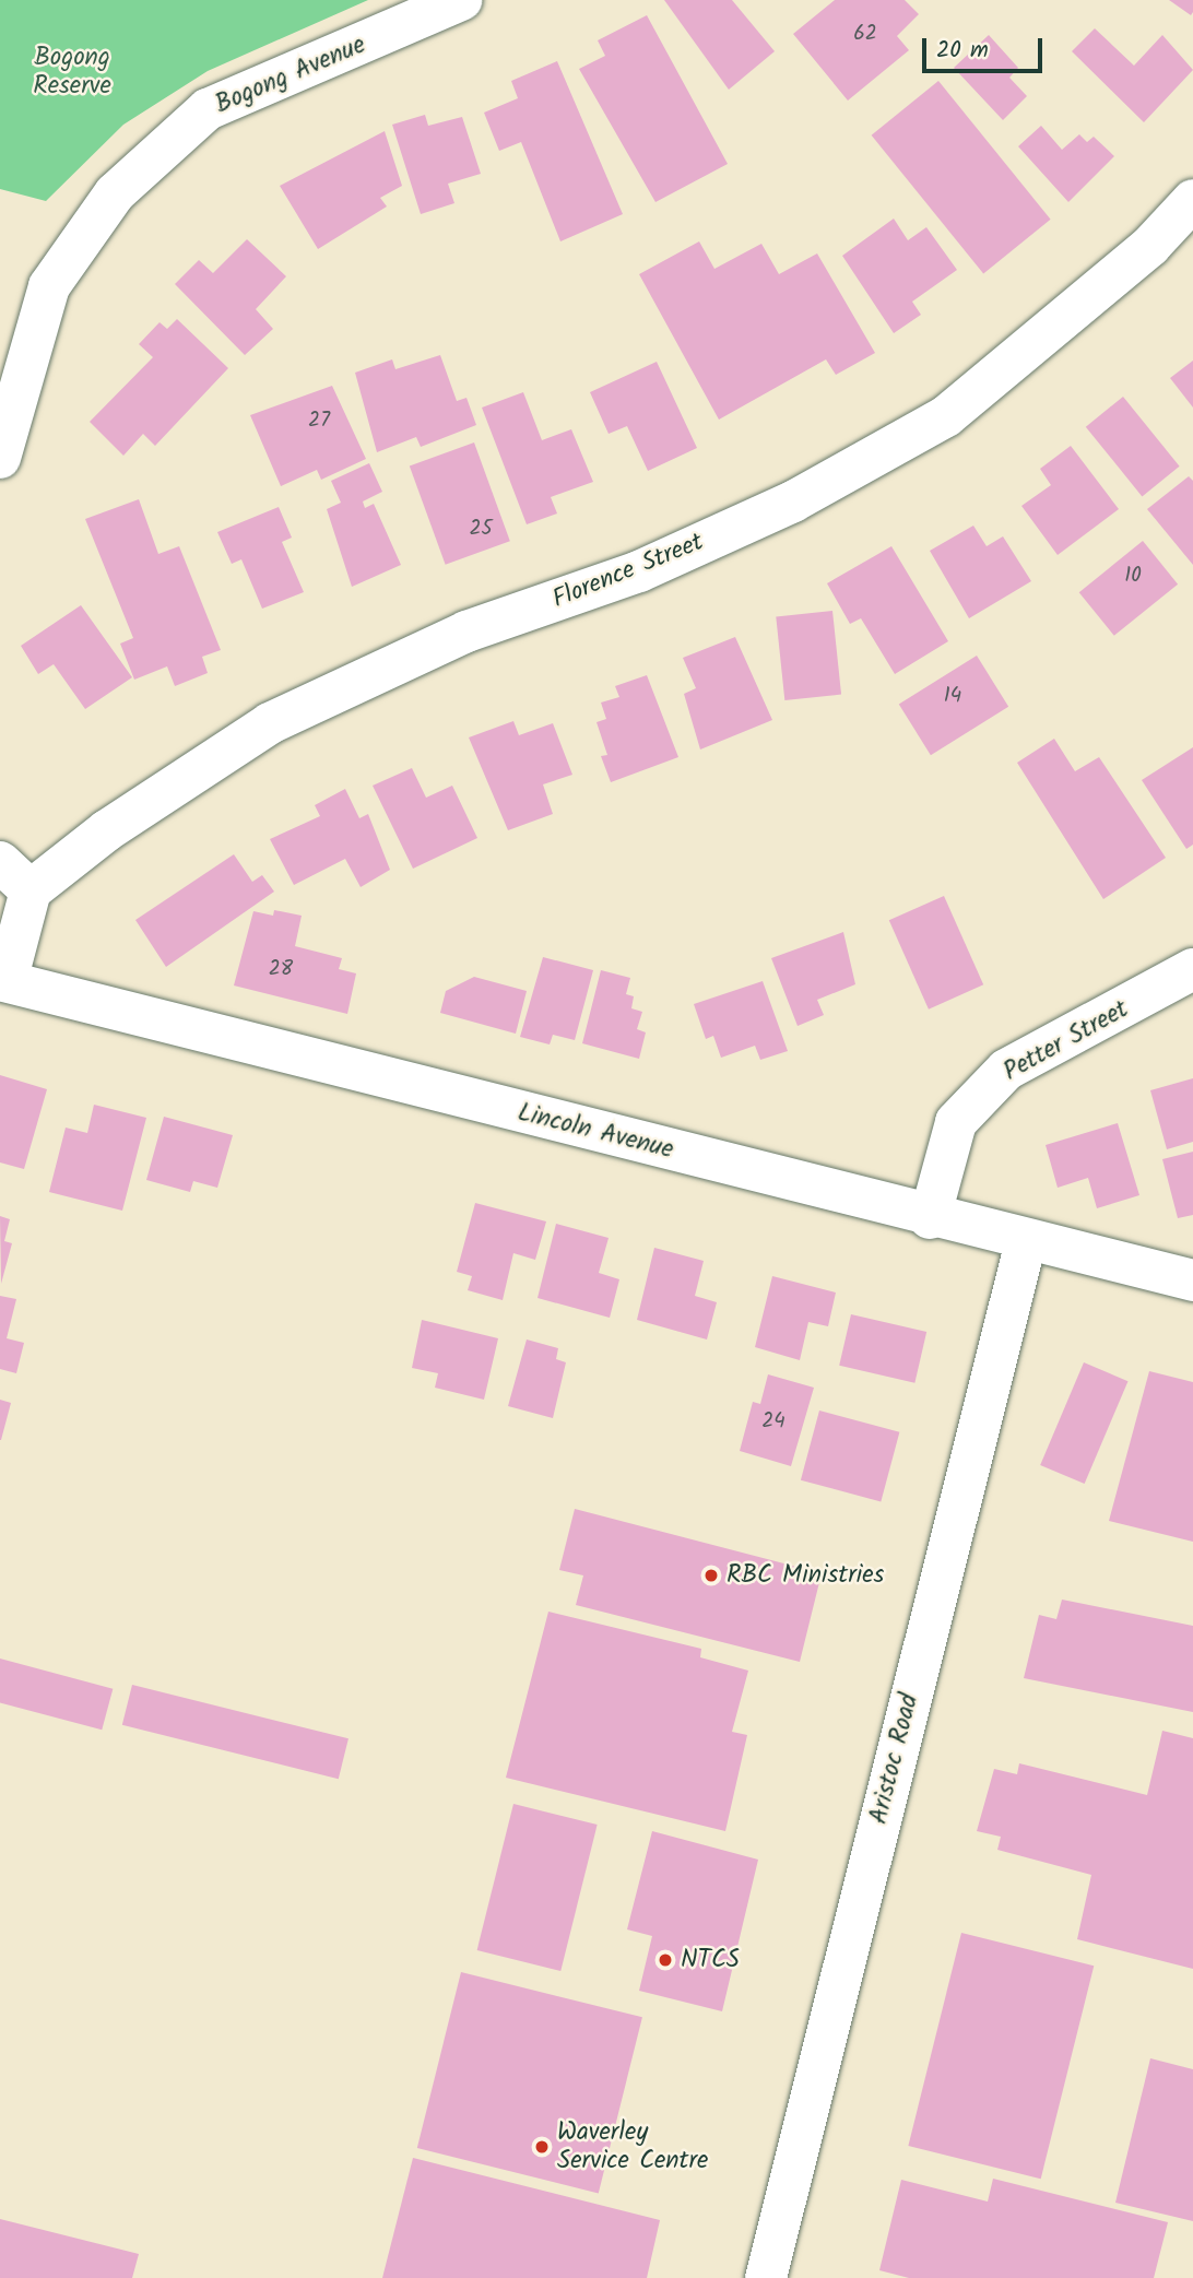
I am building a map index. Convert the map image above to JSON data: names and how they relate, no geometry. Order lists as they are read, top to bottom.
{
  "streets": {
    "street": [
      "Bogong Avenue",
      "Florence Street",
      "Petter Street",
      "Lincoln Avenue",
      "Aristoc Road"
    ]
  },
  "crossings": [
    ["Petter Street", "Lincoln Avenue"],
    ["Lincoln Avenue", "Aristoc Road"]
  ],
  "parks": ["Bogong Reserve"],
  "places": ["RBC Ministries", "NTCS", "Waverley Service Centre"],
  "house_numbers": [
    "62",
    "27",
    "25",
    "10",
    "14",
    "28",
    "24"
  ],
  "scale_bar": "20 m"
}
